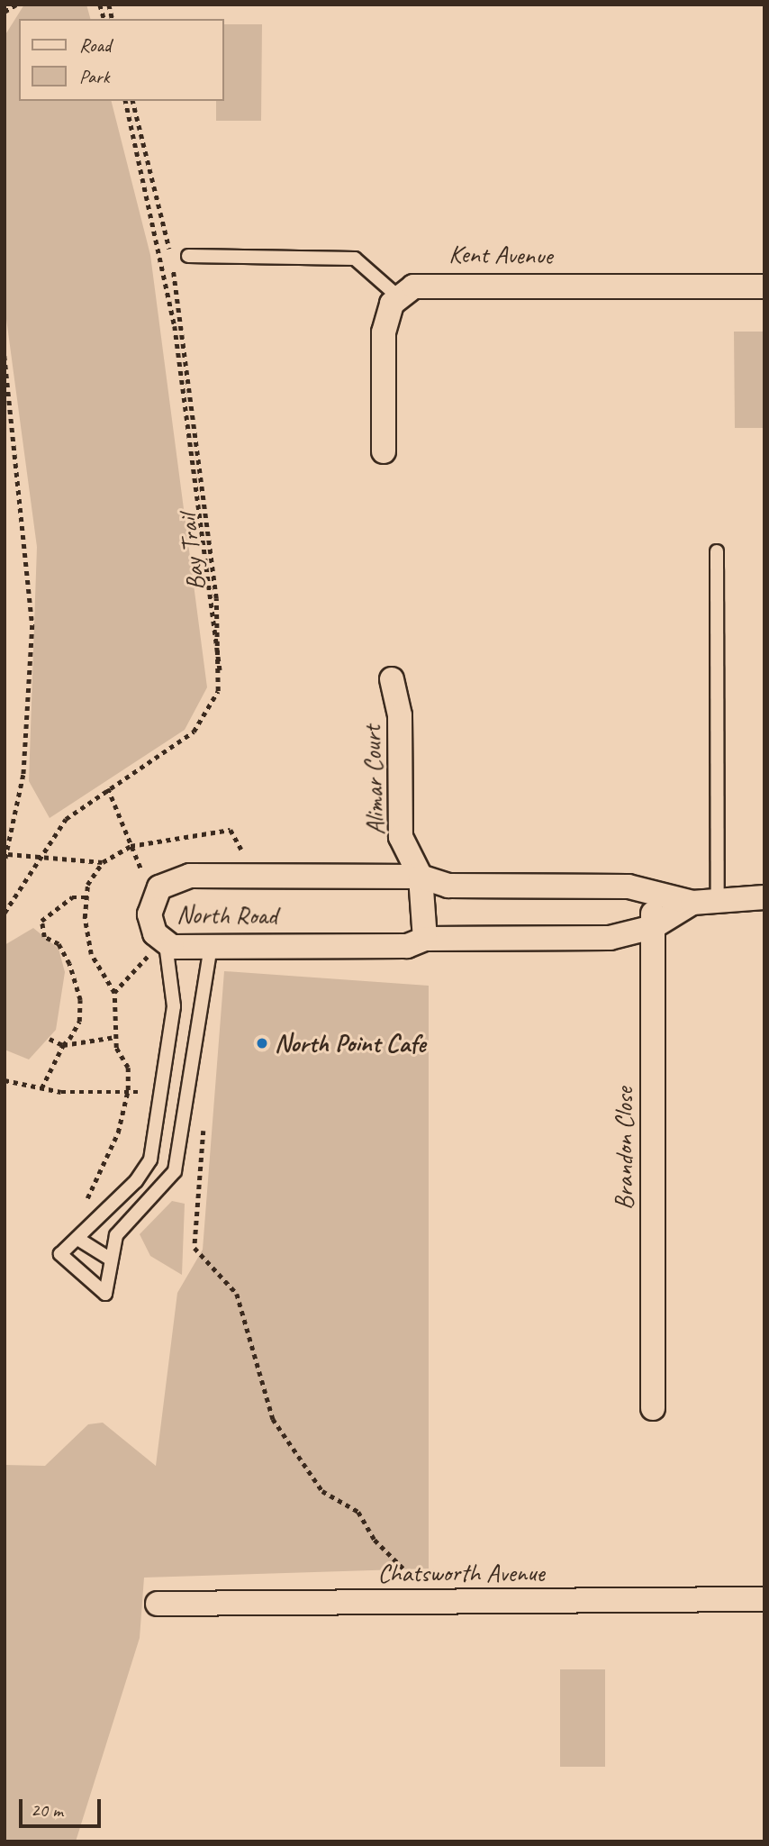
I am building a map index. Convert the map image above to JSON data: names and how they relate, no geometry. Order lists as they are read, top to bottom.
{
  "streets": {
    "street": [
      "Kent Avenue",
      "Alimar Court",
      "North Road",
      "Brandon Close",
      "Chatsworth Avenue"
    ],
    "path": ["Bay Trail"]
  },
  "crossings": [
    ["Alimar Court", "North Road"],
    ["North Road", "Brandon Close"]
  ],
  "places": ["North Point Cafe"],
  "legend": ["Road", "Park"],
  "scale_bar": "20 m"
}
